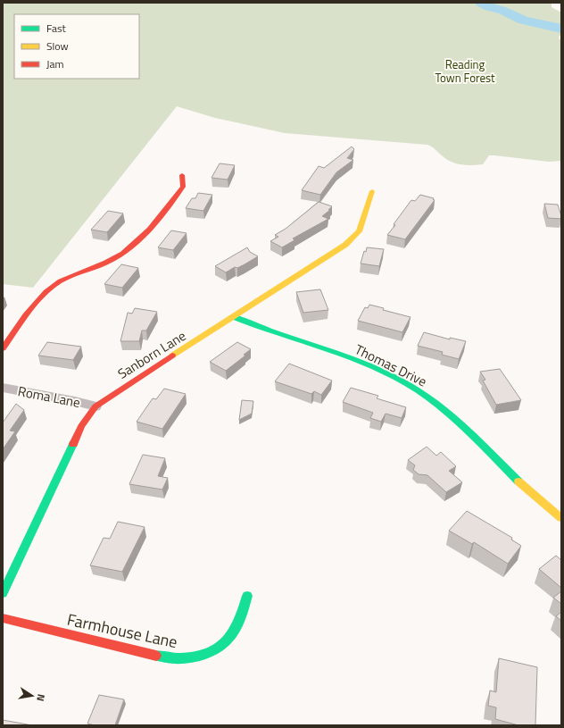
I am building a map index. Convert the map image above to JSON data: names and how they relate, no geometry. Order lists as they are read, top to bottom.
{
  "streets": {
    "street": [
      "Sanborn Lane",
      "Thomas Drive",
      "Roma Lane",
      "Farmhouse Lane"
    ]
  },
  "crossings": [
    ["Sanborn Lane", "Thomas Drive"],
    ["Sanborn Lane", "Roma Lane"]
  ],
  "parks": ["Reading Town Forest"],
  "legend": ["Fast", "Slow", "Jam"],
  "north": "right"
}
